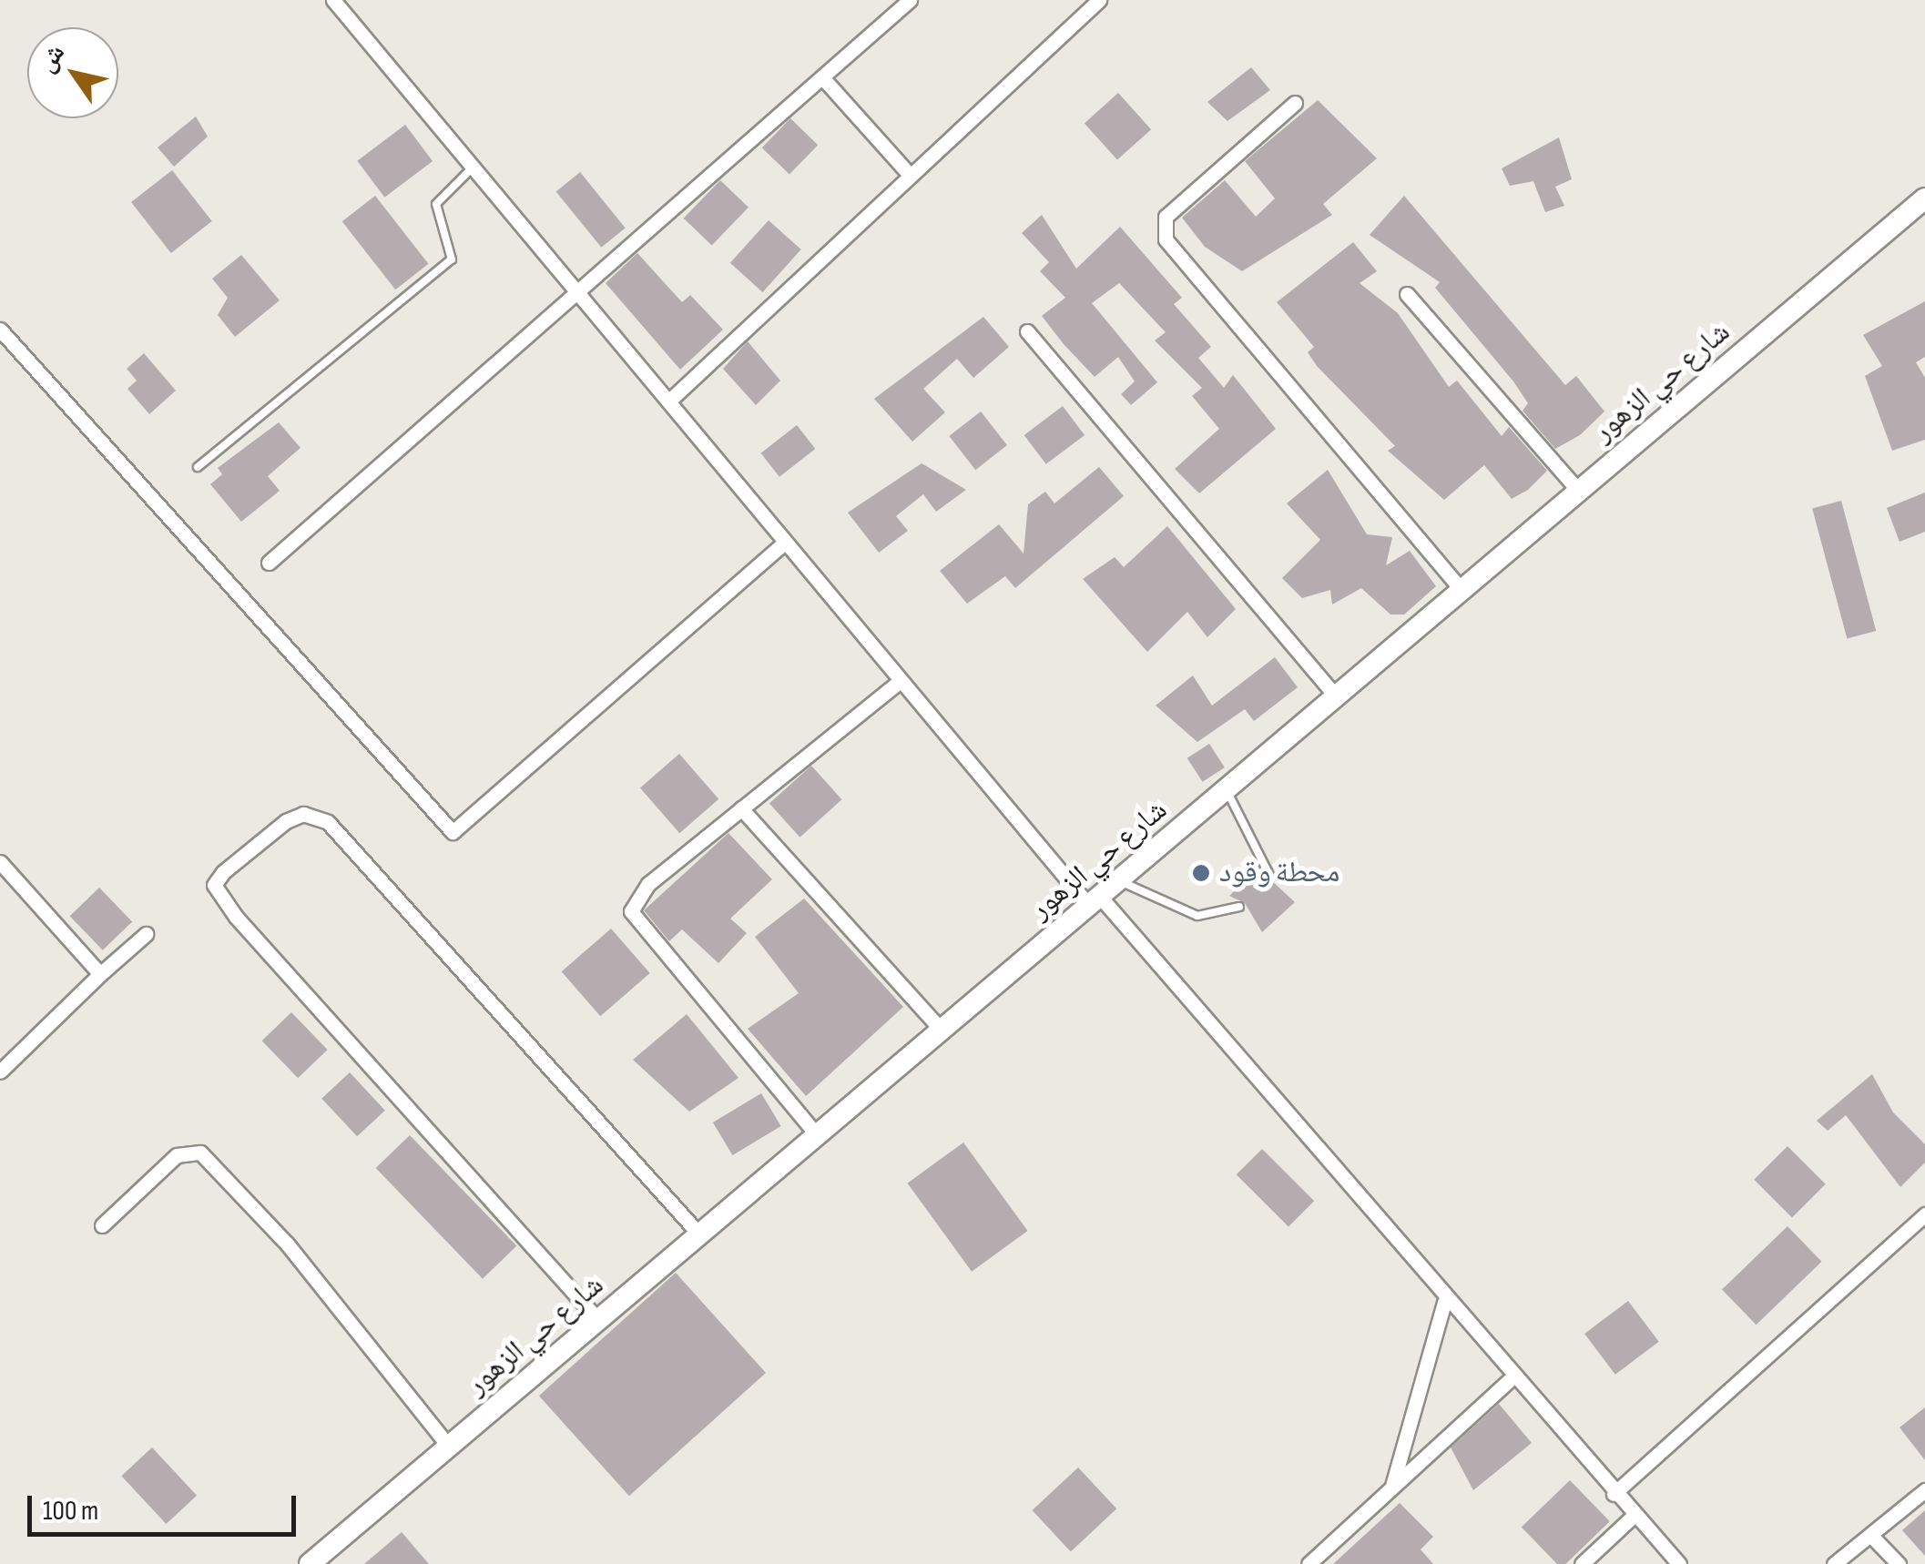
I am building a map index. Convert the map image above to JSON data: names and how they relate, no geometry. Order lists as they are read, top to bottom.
{
  "streets": {
    "street": ["شارع حي الزهور"]
  },
  "places": ["محطة وقود"],
  "scale_bar": "100 m",
  "north": "top left"
}
